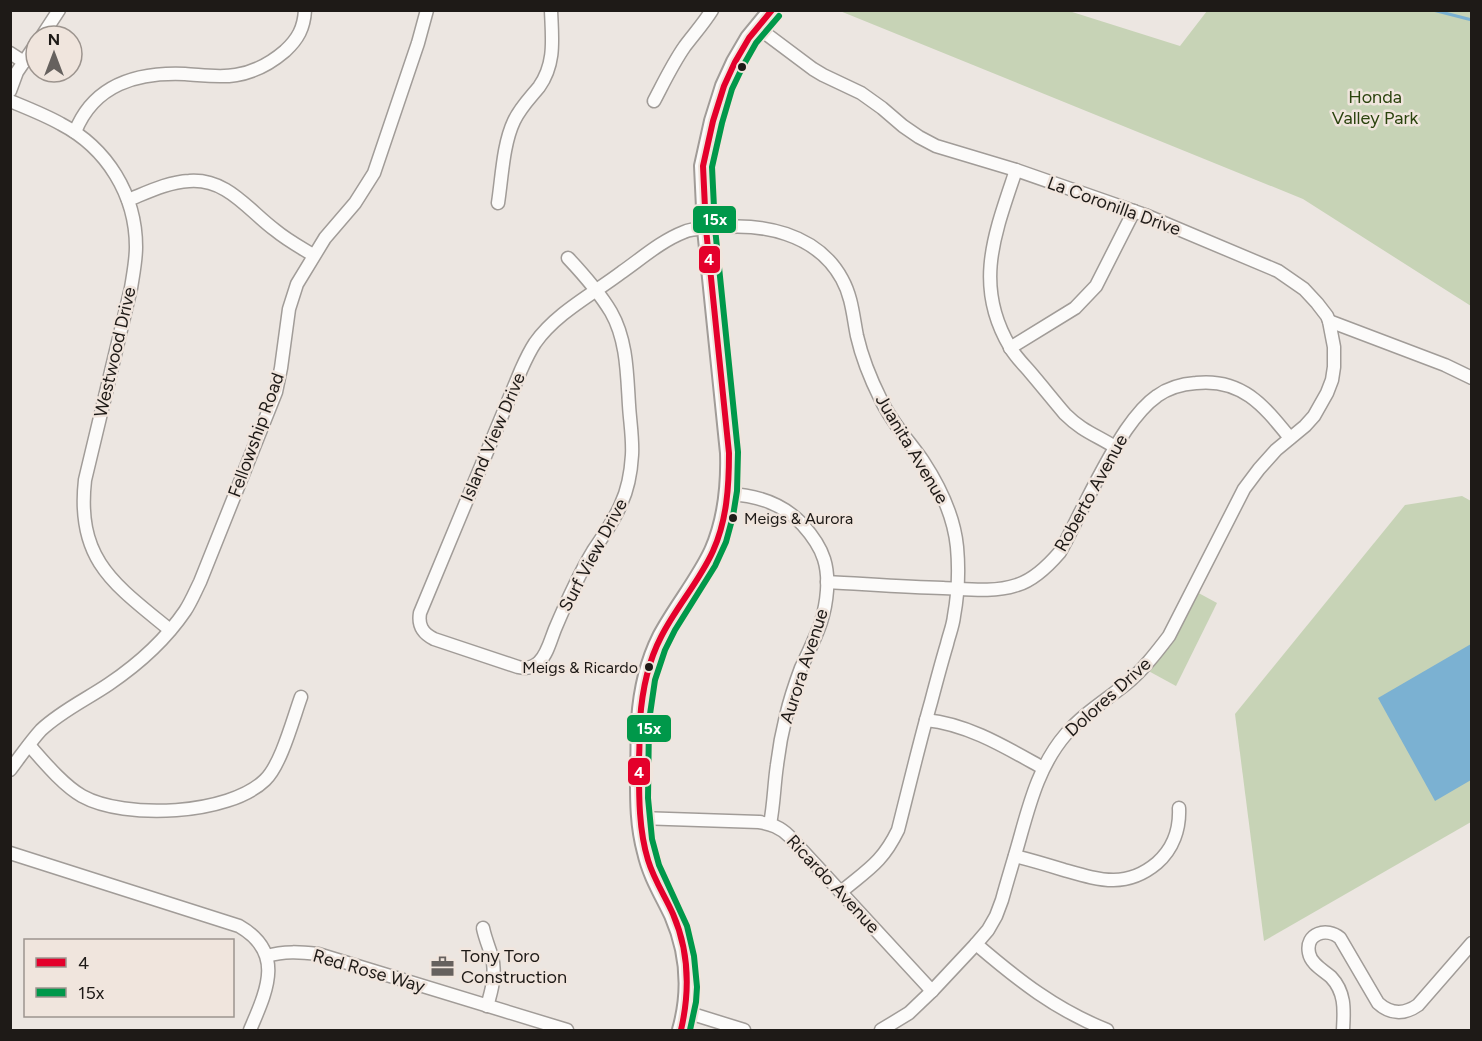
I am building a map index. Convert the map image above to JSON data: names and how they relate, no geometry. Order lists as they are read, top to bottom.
{
  "streets": {
    "street": [
      "La Coronilla Drive",
      "Westwood Drive",
      "Fellowship Road",
      "Island View Drive",
      "Juanita Avenue",
      "Roberto Avenue",
      "Surf View Drive",
      "Aurora Avenue",
      "Dolores Drive",
      "Ricardo Avenue",
      "Red Rose Way"
    ]
  },
  "crossings": [
    ["La Coronilla Drive", "Dolores Drive"],
    ["Westwood Drive", "Fellowship Road"],
    ["Island View Drive", "Juanita Avenue"],
    ["Island View Drive", "Surf View Drive"],
    ["Juanita Avenue", "Roberto Avenue"],
    ["Juanita Avenue", "Ricardo Avenue"],
    ["Roberto Avenue", "Aurora Avenue"],
    ["Roberto Avenue", "Dolores Drive"],
    ["Aurora Avenue", "Ricardo Avenue"],
    ["Dolores Drive", "Ricardo Avenue"]
  ],
  "parks": ["Honda Valley Park"],
  "places": {
    "other": ["Meigs & Aurora", "Meigs & Ricardo"],
    "office": ["Tony Toro Construction"]
  },
  "lines": ["transit line 4", "transit line 15x"],
  "legend": ["4", "15x"],
  "north": "top"
}
